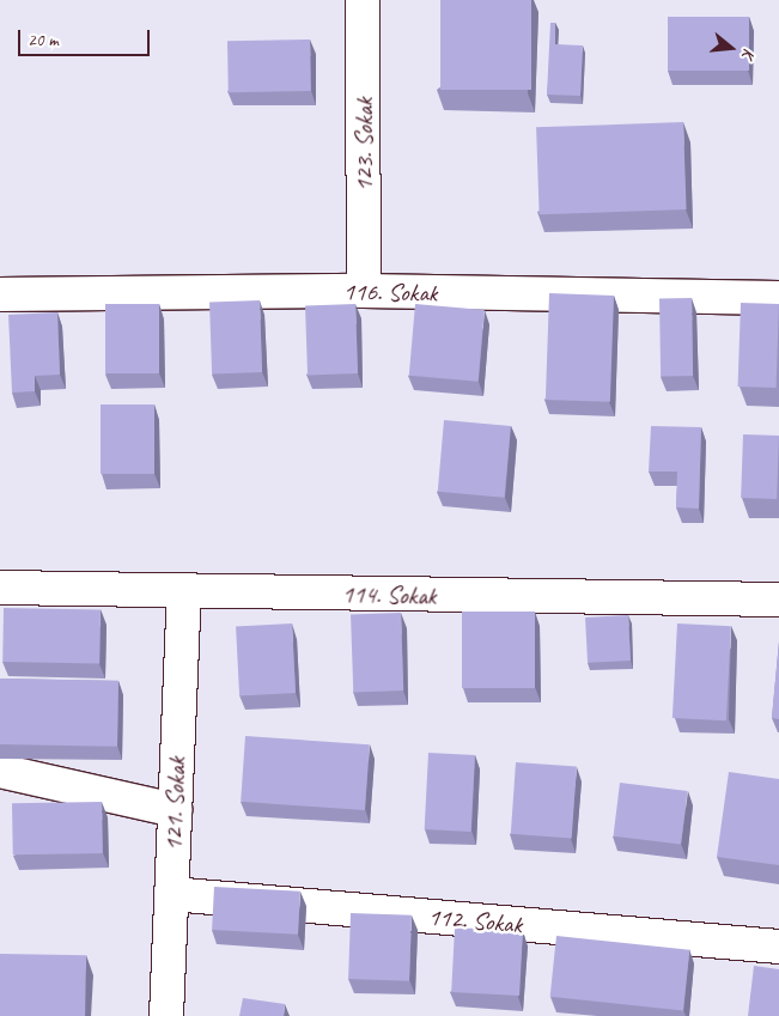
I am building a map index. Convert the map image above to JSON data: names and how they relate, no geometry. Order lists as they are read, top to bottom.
{
  "streets": {
    "street": [
      "123. Sokak",
      "116. Sokak",
      "114. Sokak",
      "121. Sokak",
      "112. Sokak"
    ]
  },
  "crossings": [
    ["123. Sokak", "116. Sokak"],
    ["114. Sokak", "121. Sokak"],
    ["121. Sokak", "112. Sokak"]
  ],
  "scale_bar": "20 m",
  "north": "right"
}
